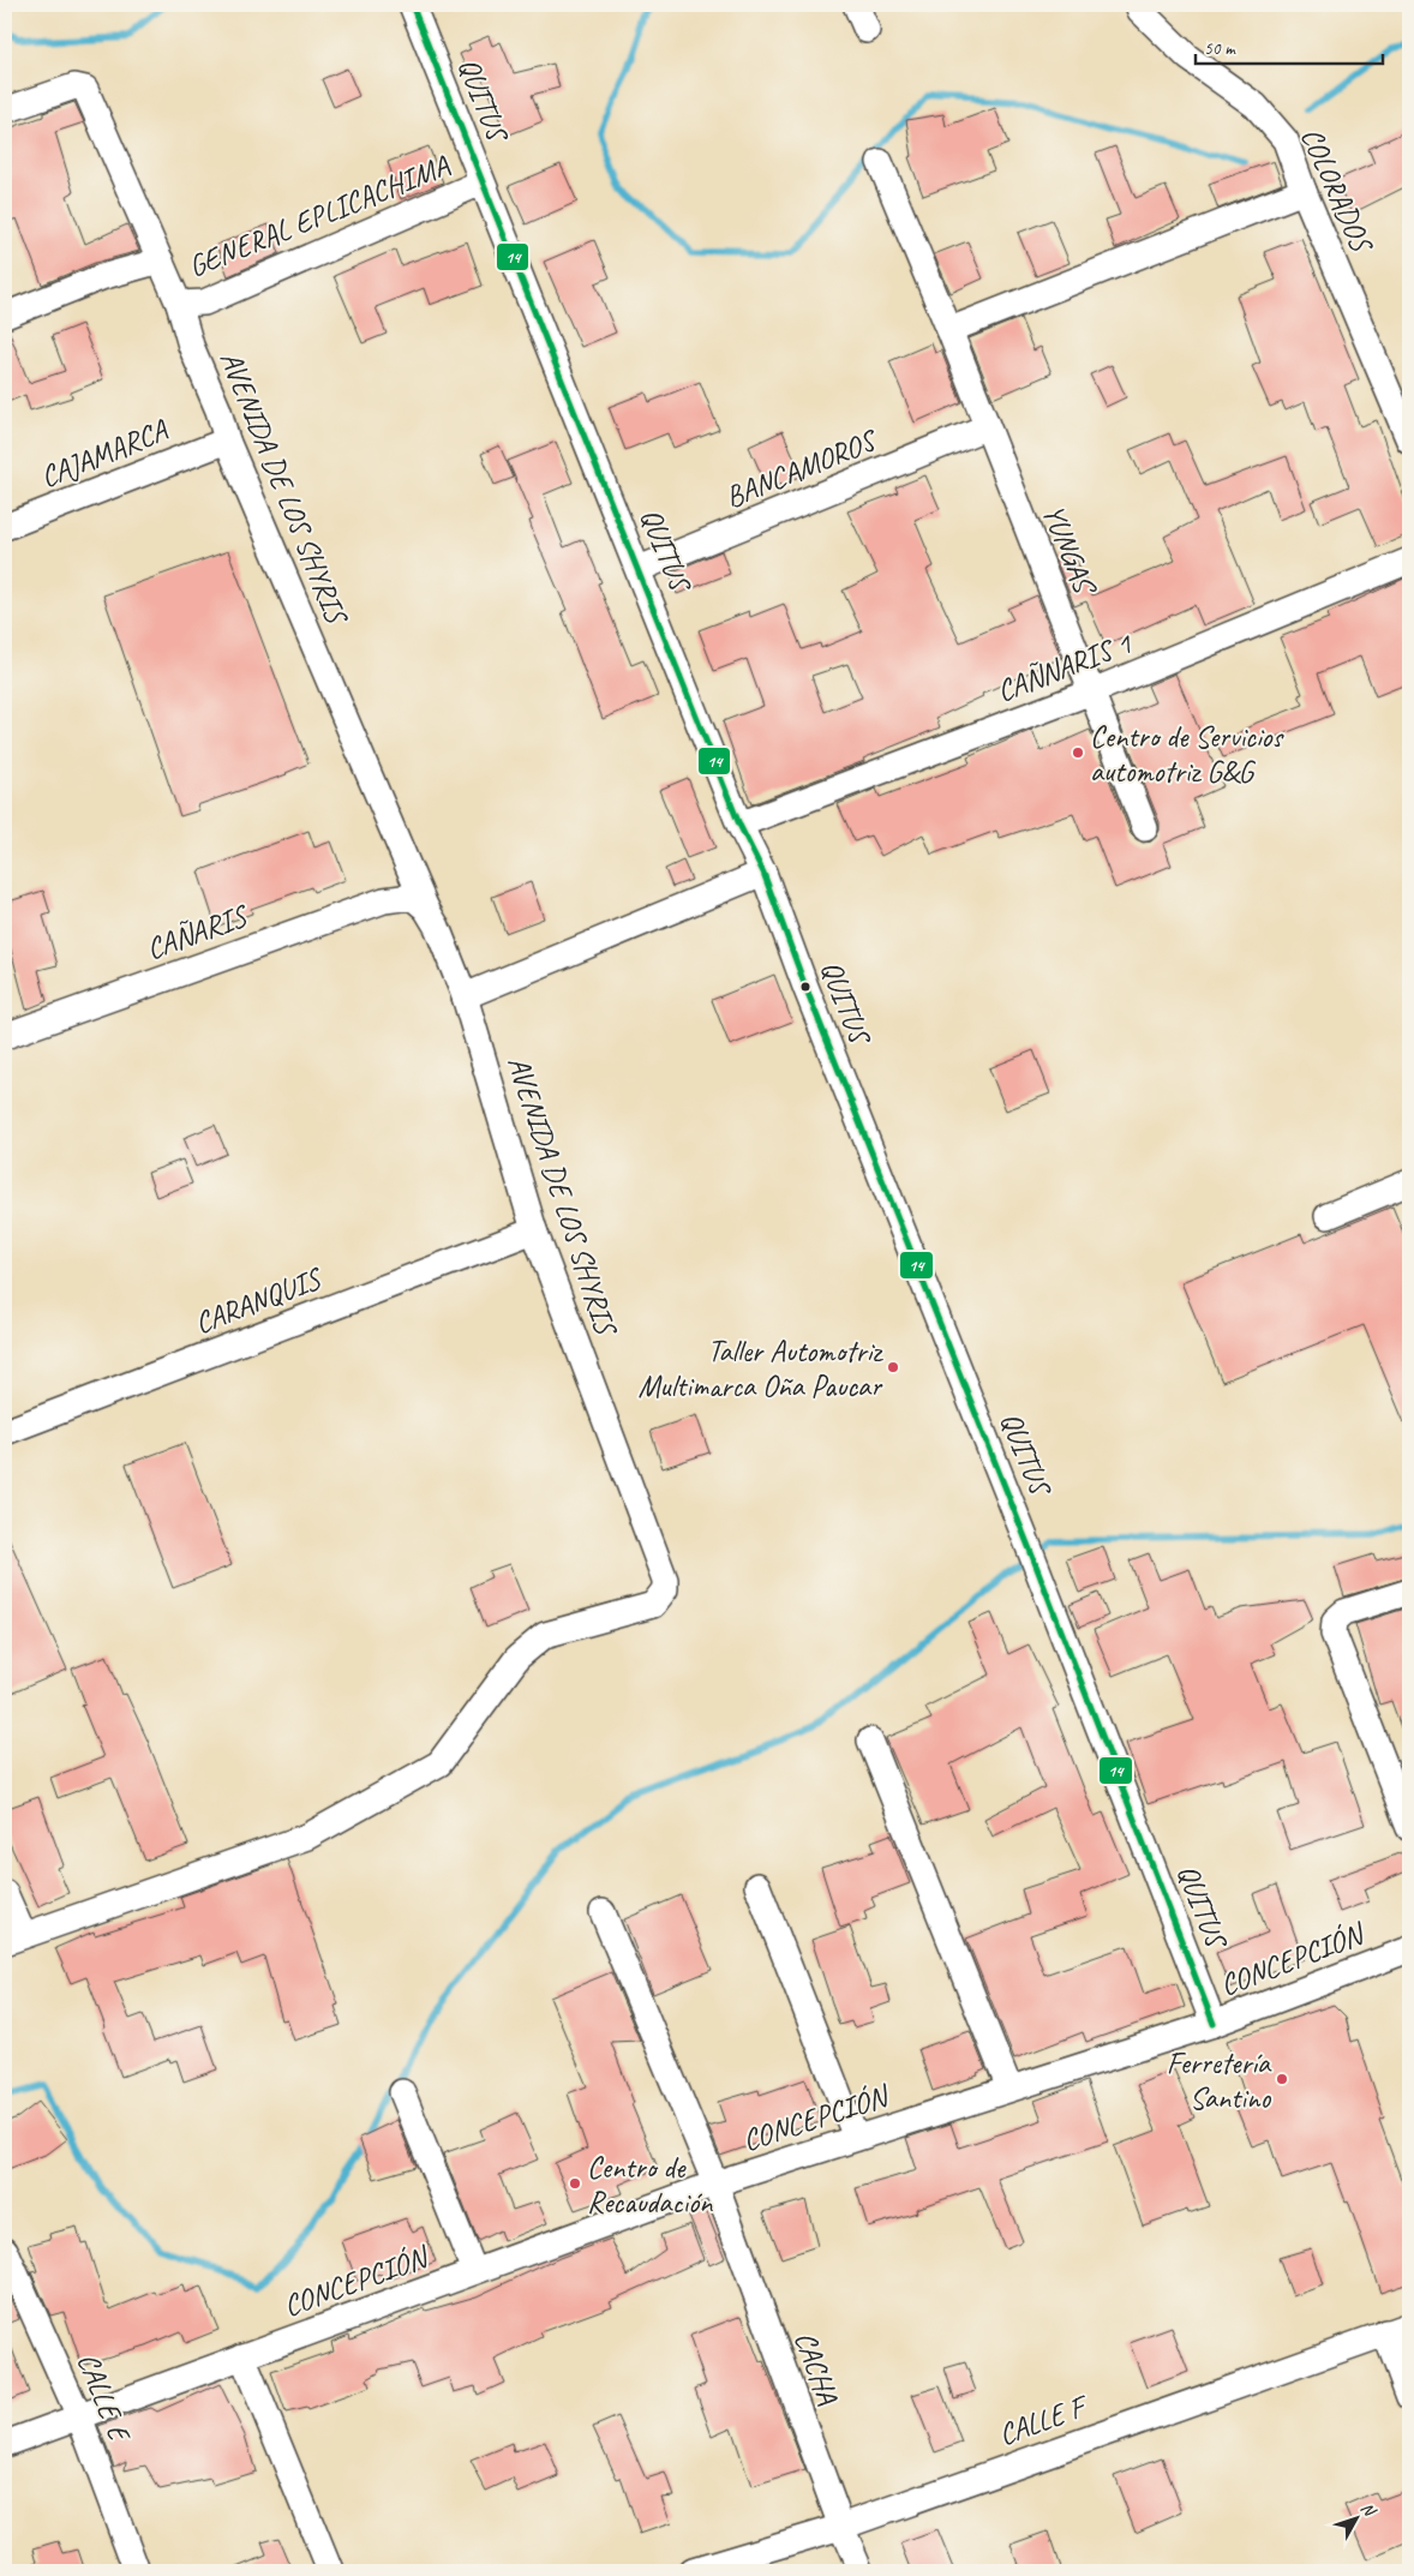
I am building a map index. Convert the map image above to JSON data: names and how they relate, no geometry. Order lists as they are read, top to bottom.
{
  "streets": {
    "street": [
      "QUITUS",
      "COLORADOS",
      "GENERAL EPLICACHIMA",
      "CAJAMARCA",
      "BANCAMOROS",
      "AVENIDA DE LOS SHYRIS",
      "YUNGAS",
      "CAÑNARIS 1",
      "CAÑARIS",
      "CARANQUIS",
      "CONCEPCIÓN",
      "CACHA",
      "CALLE E",
      "CALLE F"
    ]
  },
  "crossings": [
    ["QUITUS", "GENERAL EPLICACHIMA"],
    ["QUITUS", "BANCAMOROS"],
    ["QUITUS", "CAÑNARIS 1"],
    ["QUITUS", "CONCEPCIÓN"],
    ["GENERAL EPLICACHIMA", "AVENIDA DE LOS SHYRIS"],
    ["CAJAMARCA", "AVENIDA DE LOS SHYRIS"],
    ["BANCAMOROS", "YUNGAS"],
    ["AVENIDA DE LOS SHYRIS", "CAÑARIS"],
    ["AVENIDA DE LOS SHYRIS", "CARANQUIS"],
    ["YUNGAS", "CAÑNARIS 1"],
    ["CONCEPCIÓN", "CACHA"],
    ["CONCEPCIÓN", "CALLE E"],
    ["CACHA", "CALLE F"]
  ],
  "places": [
    "Centro de Servicios automotriz G&G",
    "Taller Automotriz Multimarca Oña Paucar",
    "Ferretería Santino",
    "Centro de Recaudación"
  ],
  "lines": ["transit line 14"],
  "scale_bar": "50 m",
  "north": "top right"
}
